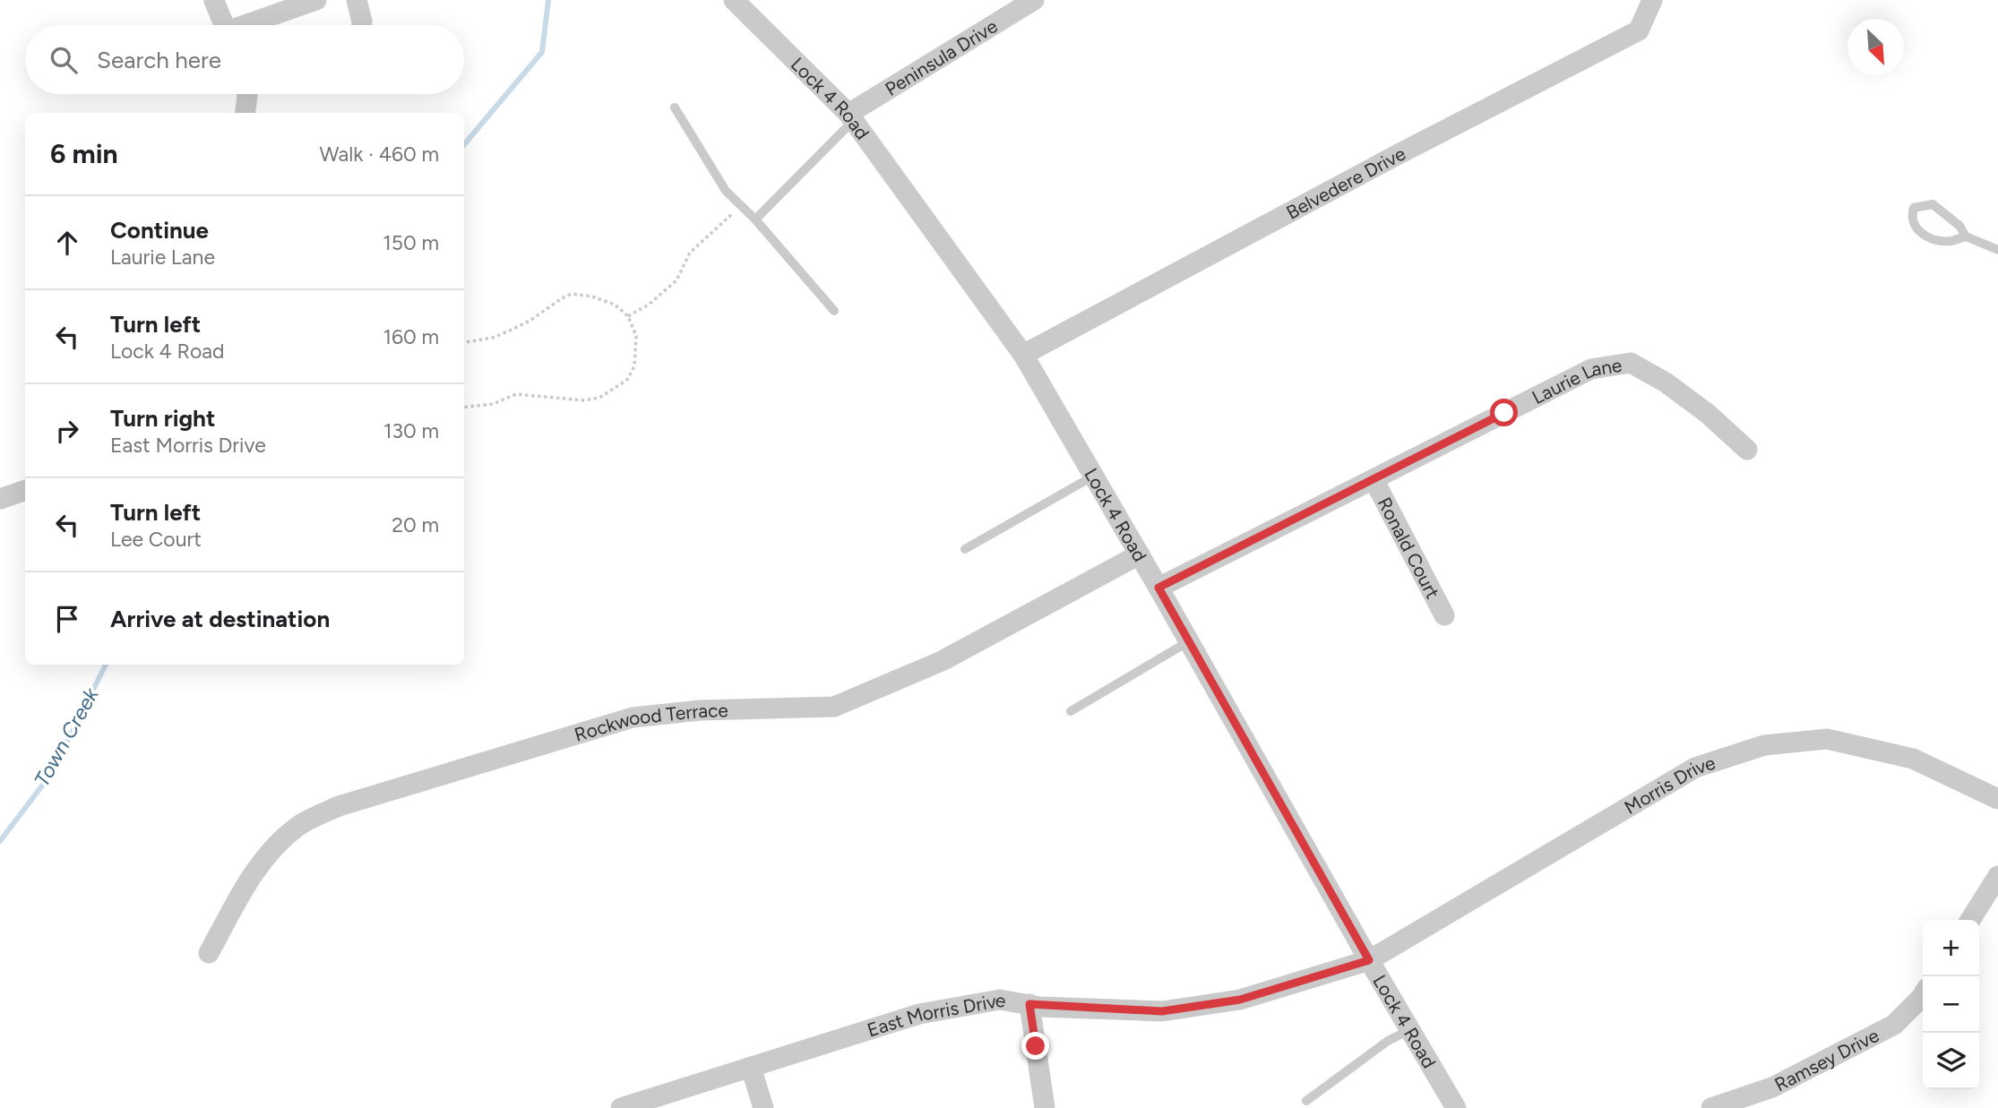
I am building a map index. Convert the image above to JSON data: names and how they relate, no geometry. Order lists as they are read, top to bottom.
{
  "streets": {
    "street": [
      "Peninsula Drive",
      "Lock 4 Road",
      "Belvedere Drive",
      "Laurie Lane",
      "Ronald Court",
      "Rockwood Terrace",
      "Morris Drive",
      "East Morris Drive",
      "Ramsey Drive"
    ]
  },
  "crossings": [
    ["Peninsula Drive", "Lock 4 Road"],
    ["Lock 4 Road", "Belvedere Drive"],
    ["Lock 4 Road", "Laurie Lane"],
    ["Lock 4 Road", "Rockwood Terrace"],
    ["Lock 4 Road", "Morris Drive"],
    ["Lock 4 Road", "East Morris Drive"],
    ["Laurie Lane", "Ronald Court"],
    ["Morris Drive", "East Morris Drive"]
  ],
  "water": ["Town Creek"],
  "north": "bottom right",
  "page": {
    "search": "Search here",
    "heading": ["6 min", "Walk · 460 m"],
    "list": [
      ["Continue", "Laurie Lane", "150 m"],
      ["Turn left", "Lock 4 Road", "160 m"],
      ["Turn right", "East Morris Drive", "130 m"],
      ["Turn left", "Lee Court", "20 m"],
      "Arrive at destination"
    ],
    "map_buttons": ["+", "−"]
  }
}
